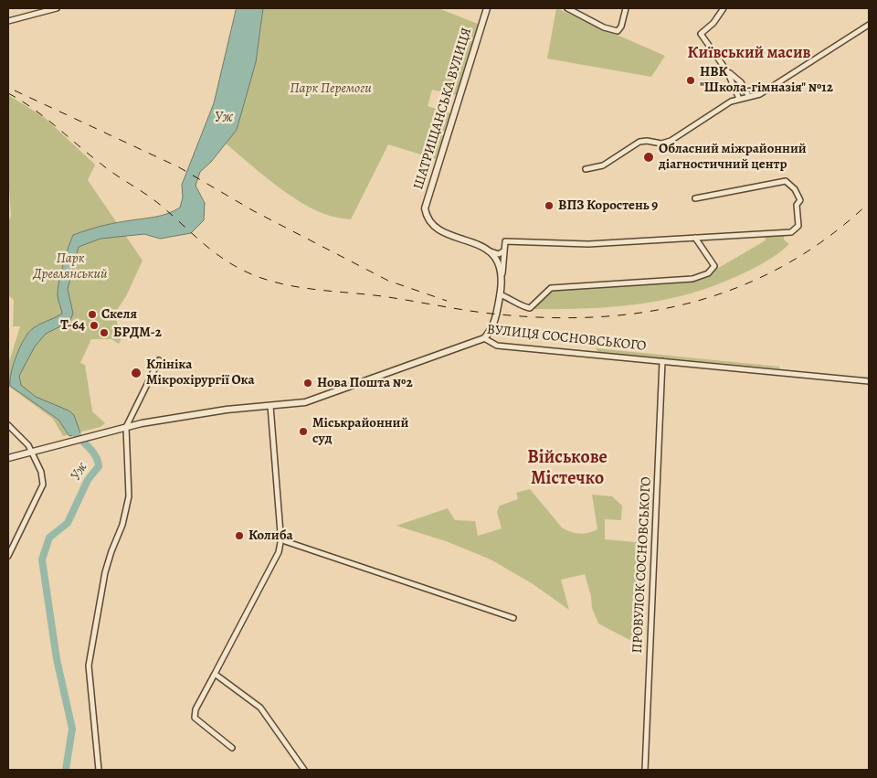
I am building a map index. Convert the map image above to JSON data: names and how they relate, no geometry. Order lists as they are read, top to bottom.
{
  "streets": {
    "street": ["ШАТРИЩАНСЬКА ВУЛИЦЯ", "ВУЛИЦЯ СОСНОВСЬКОГО", "ПРОВУЛОК СОСНОВСЬКОГО"]
  },
  "crossings": [
    ["ВУЛИЦЯ СОСНОВСЬКОГО", "ПРОВУЛОК СОСНОВСЬКОГО"]
  ],
  "districts": ["Київський масив", "Військове Містечко"],
  "water": ["Уж"],
  "parks": ["Парк Перемоги", "Парк Древлянський"],
  "places": [
    "НВК \"Школа-гімназія\" №12",
    "Обласний міжрайонний діагностичний центр",
    "ВПЗ Коростень 9",
    "Скеля",
    "Т-64",
    "БРДМ-2",
    "Клініка Мікрохірургії Ока",
    "Нова Пошта №2",
    "Міськрайонний суд",
    "Колиба"
  ]
}
